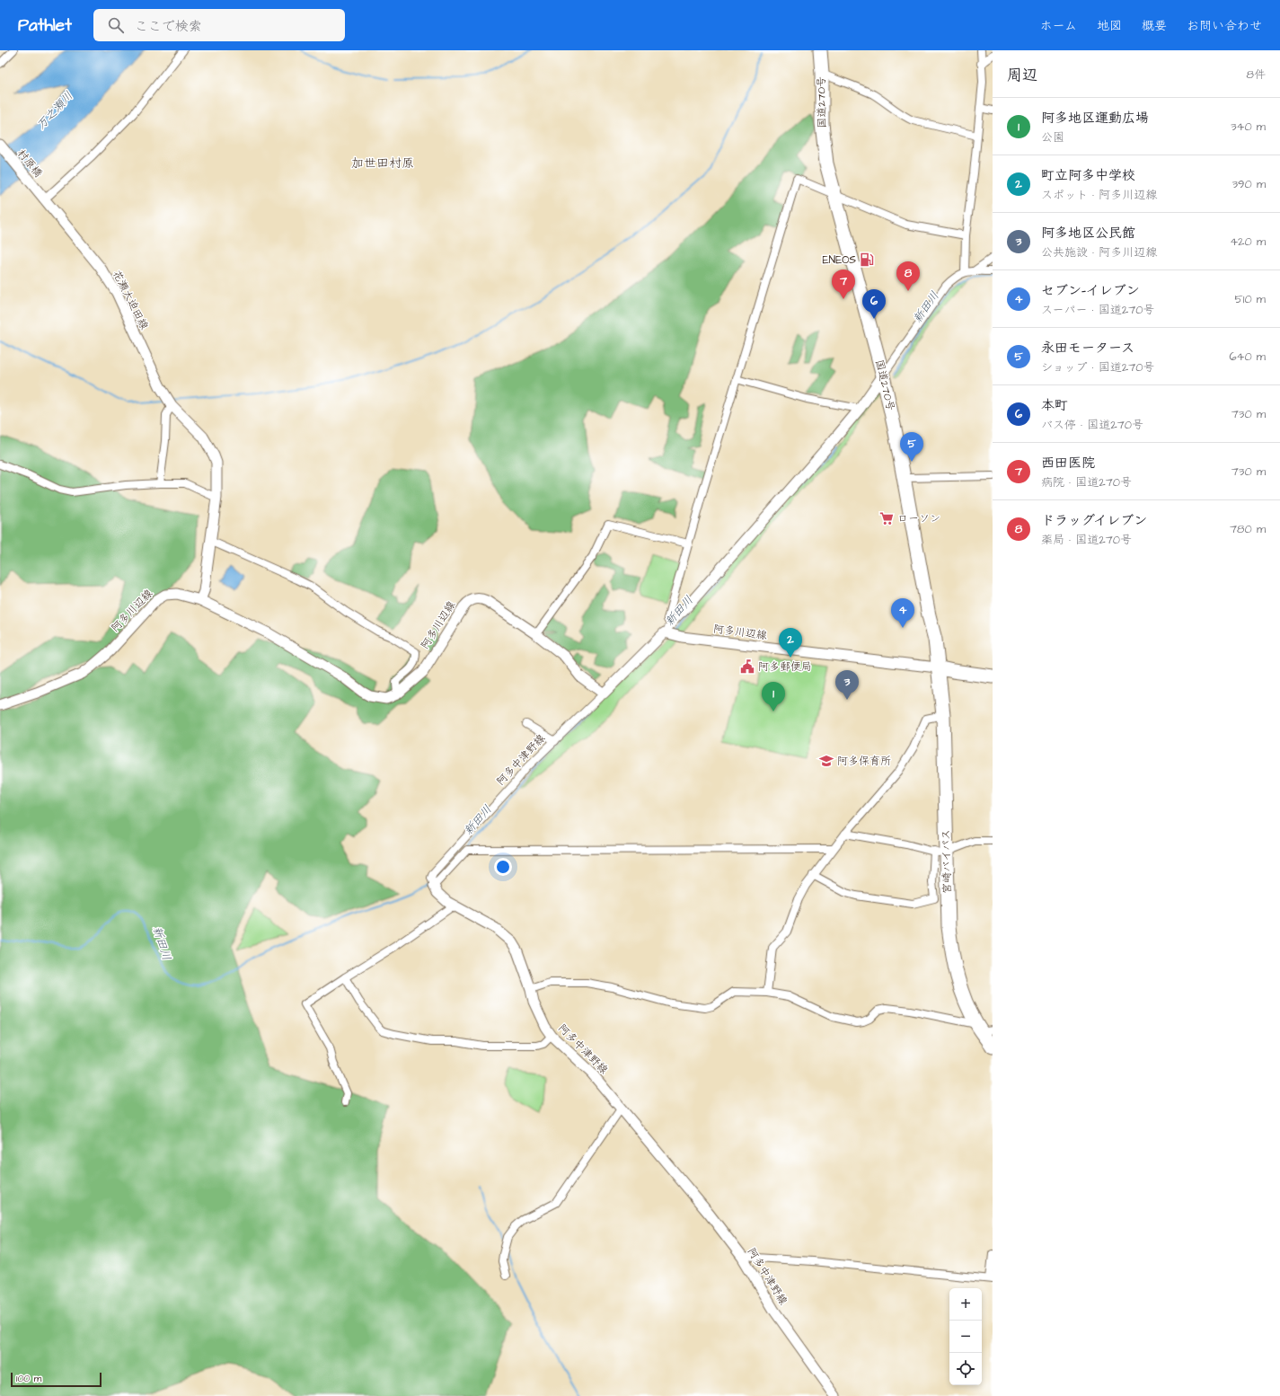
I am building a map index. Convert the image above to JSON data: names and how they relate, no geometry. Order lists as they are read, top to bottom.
{
  "streets": {
    "highway": ["国道270号", "宮崎バイパス"],
    "street": [
      "村原橋",
      "花瀬大迫田線",
      "阿多川辺線",
      "阿多中津野線"
    ]
  },
  "crossings": [
    ["国道270号", "阿多川辺線"],
    ["国道270号", "宮崎バイパス"],
    ["村原橋", "花瀬大迫田線"],
    ["花瀬大迫田線", "阿多川辺線"],
    ["阿多川辺線", "阿多中津野線"],
    ["阿多川辺線", "宮崎バイパス"]
  ],
  "districts": ["加世田村原"],
  "water": ["万之瀬川", "新田川"],
  "places": {
    "fuel station": ["ENEOS"],
    "supermarket": ["ローソン"],
    "public building": ["阿多郵便局"],
    "school or university": ["阿多保育所"]
  },
  "scale_bar": "100 m",
  "page": {
    "header": "Pathlet",
    "search": "ここで検索",
    "nav": [
      "ホーム",
      "地図",
      "概要",
      "お問い合わせ"
    ],
    "heading": ["周辺", "8件"],
    "list": [
      {
        "mark": "1",
        "name": "阿多地区運動広場",
        "note": "公園",
        "value": "340 m"
      },
      {
        "mark": "2",
        "name": "町立阿多中学校",
        "note": "スポット · 阿多川辺線",
        "value": "390 m"
      },
      {
        "mark": "3",
        "name": "阿多地区公民館",
        "note": "公共施設 · 阿多川辺線",
        "value": "420 m"
      },
      {
        "mark": "4",
        "name": "セブン-イレブン",
        "note": "スーパー · 国道270号",
        "value": "510 m"
      },
      {
        "mark": "5",
        "name": "永田モータース",
        "note": "ショップ · 国道270号",
        "value": "640 m"
      },
      {
        "mark": "6",
        "name": "本町",
        "note": "バス停 · 国道270号",
        "value": "730 m"
      },
      {
        "mark": "7",
        "name": "西田医院",
        "note": "病院 · 国道270号",
        "value": "730 m"
      },
      {
        "mark": "8",
        "name": "ドラッグイレブン",
        "note": "薬局 · 国道270号",
        "value": "780 m"
      }
    ],
    "pins": [
      "8",
      "7",
      "6",
      "5",
      "4",
      "2",
      "3",
      "1"
    ],
    "map_buttons": ["+", "−"],
    "scale": "100 m"
  }
}
